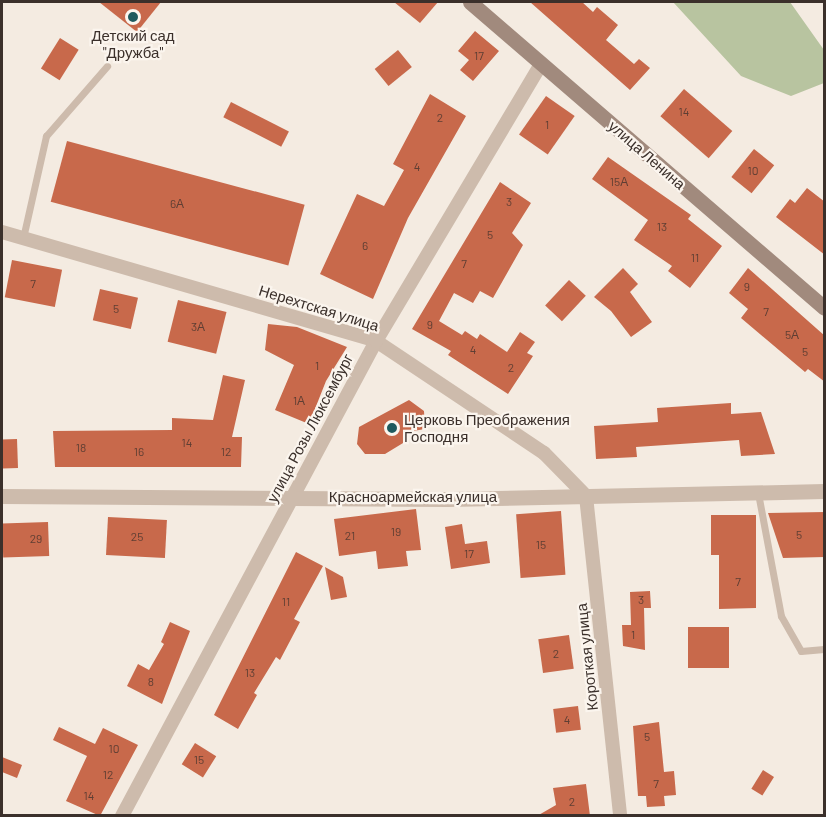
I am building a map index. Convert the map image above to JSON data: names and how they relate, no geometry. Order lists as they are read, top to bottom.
{
  "streets": {
    "main road": ["улица Ленина"],
    "street": [
      "Нерехтская улица",
      "улица Розы Люксембург",
      "Красноармейская улица",
      "Короткая улица"
    ]
  },
  "crossings": [
    ["улица Ленина", "улица Розы Люксембург"],
    ["Нерехтская улица", "улица Розы Люксембург"],
    ["Нерехтская улица", "Красноармейская улица"],
    ["Нерехтская улица", "Короткая улица"],
    ["улица Розы Люксембург", "Красноармейская улица"],
    ["Красноармейская улица", "Короткая улица"]
  ],
  "places": ["Детский сад \"Дружба\"", "Церковь Преображения Господня"],
  "house_numbers": [
    "17",
    "14",
    "2",
    "1",
    "4",
    "10",
    "15А",
    "3",
    "6А",
    "13",
    "5",
    "6",
    "11",
    "7",
    "7",
    "9",
    "5",
    "7",
    "9",
    "3А",
    "5А",
    "4",
    "5",
    "1",
    "2",
    "1А",
    "14",
    "18",
    "16",
    "12",
    "19",
    "5",
    "21",
    "25",
    "29",
    "15",
    "17",
    "7",
    "3",
    "11",
    "1",
    "2",
    "13",
    "8",
    "4",
    "5",
    "10",
    "15",
    "12",
    "7",
    "14",
    "2"
  ]
}
